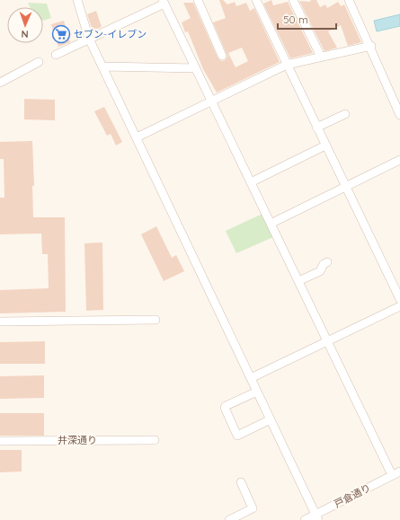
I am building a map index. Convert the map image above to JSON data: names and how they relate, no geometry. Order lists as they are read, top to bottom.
{
  "streets": {
    "street": ["井深通り", "戸倉通り"]
  },
  "places": {
    "supermarket": ["セブン-イレブン"]
  },
  "scale_bar": "50 m",
  "north": "bottom"
}
